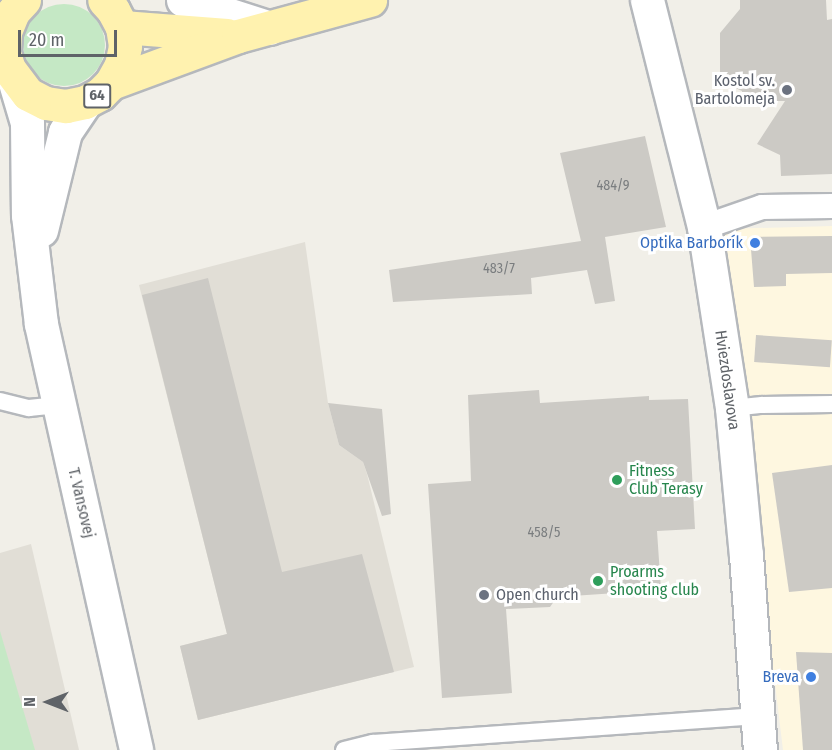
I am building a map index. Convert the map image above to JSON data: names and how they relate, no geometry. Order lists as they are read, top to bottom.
{
  "streets": {
    "main road": ["64"],
    "street": ["Hviezdoslavova", "T. Vansovej"]
  },
  "crossings": [
    ["64", "T. Vansovej"]
  ],
  "places": [
    "Kostol sv. Bartolomeja",
    "Optika Barborík",
    "Fitness Club Terasy",
    "Proarms shooting club",
    "Open church",
    "Breva"
  ],
  "house_numbers": ["484/9", "483/7", "458/5"],
  "scale_bar": "20 m",
  "north": "left"
}
